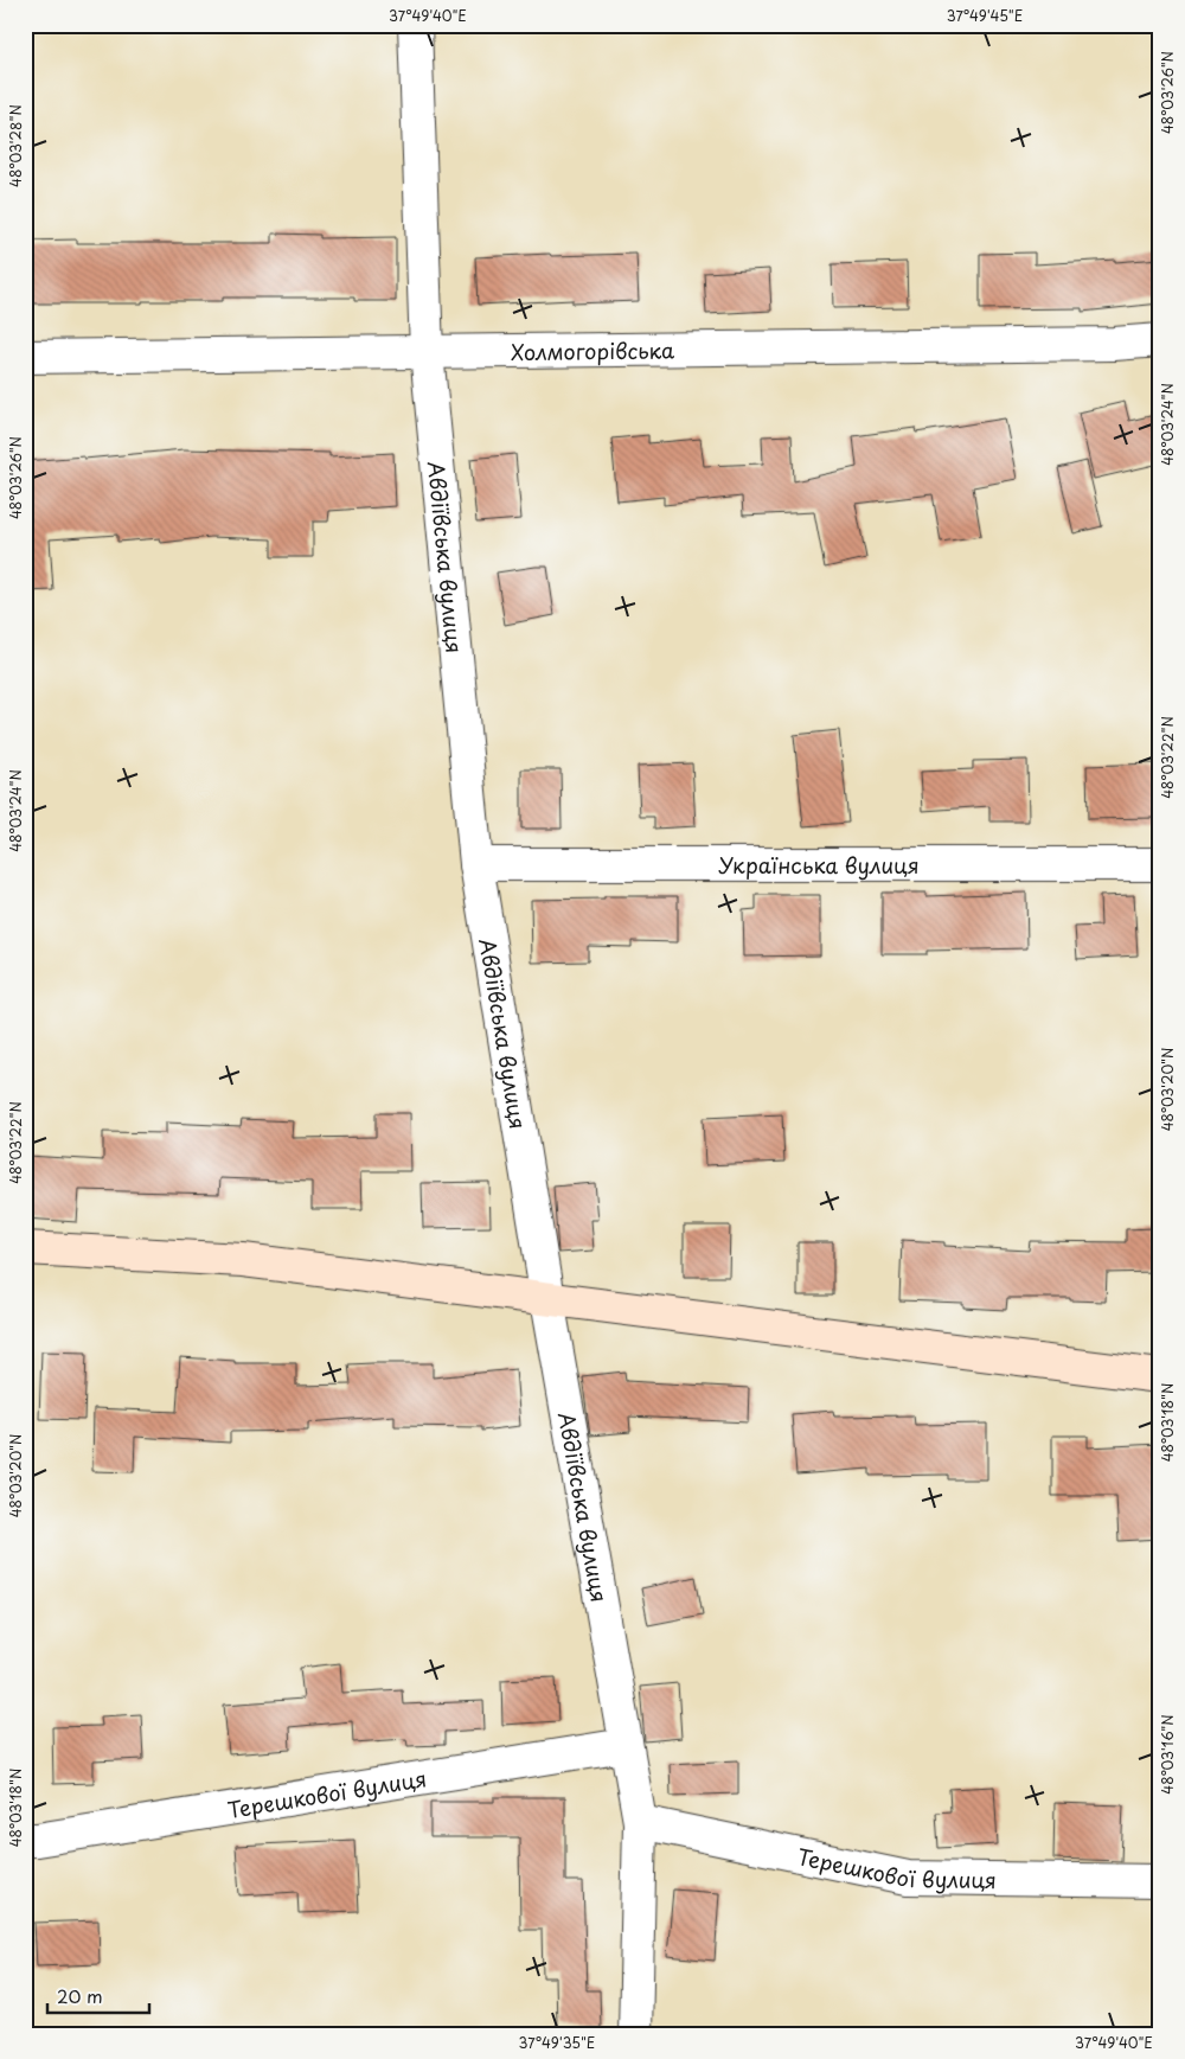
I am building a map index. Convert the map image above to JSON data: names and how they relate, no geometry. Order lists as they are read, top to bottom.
{
  "streets": {
    "street": [
      "Холмогорівська",
      "Авдіївська вулиця",
      "Українська вулиця",
      "Терешкової вулиця"
    ]
  },
  "crossings": [
    ["Холмогорівська", "Авдіївська вулиця"],
    ["Авдіївська вулиця", "Українська вулиця"],
    ["Авдіївська вулиця", "Терешкової вулиця"]
  ],
  "scale_bar": "20 m",
  "coordinates": [
    "37°49'40\"E",
    "37°49'45\"E",
    "48°03'26\"N",
    "48°03'28\"N",
    "48°03'24\"N",
    "48°03'22\"N",
    "48°03'20\"N",
    "48°03'18\"N",
    "48°03'16\"N",
    "37°49'35\"E"
  ]
}
